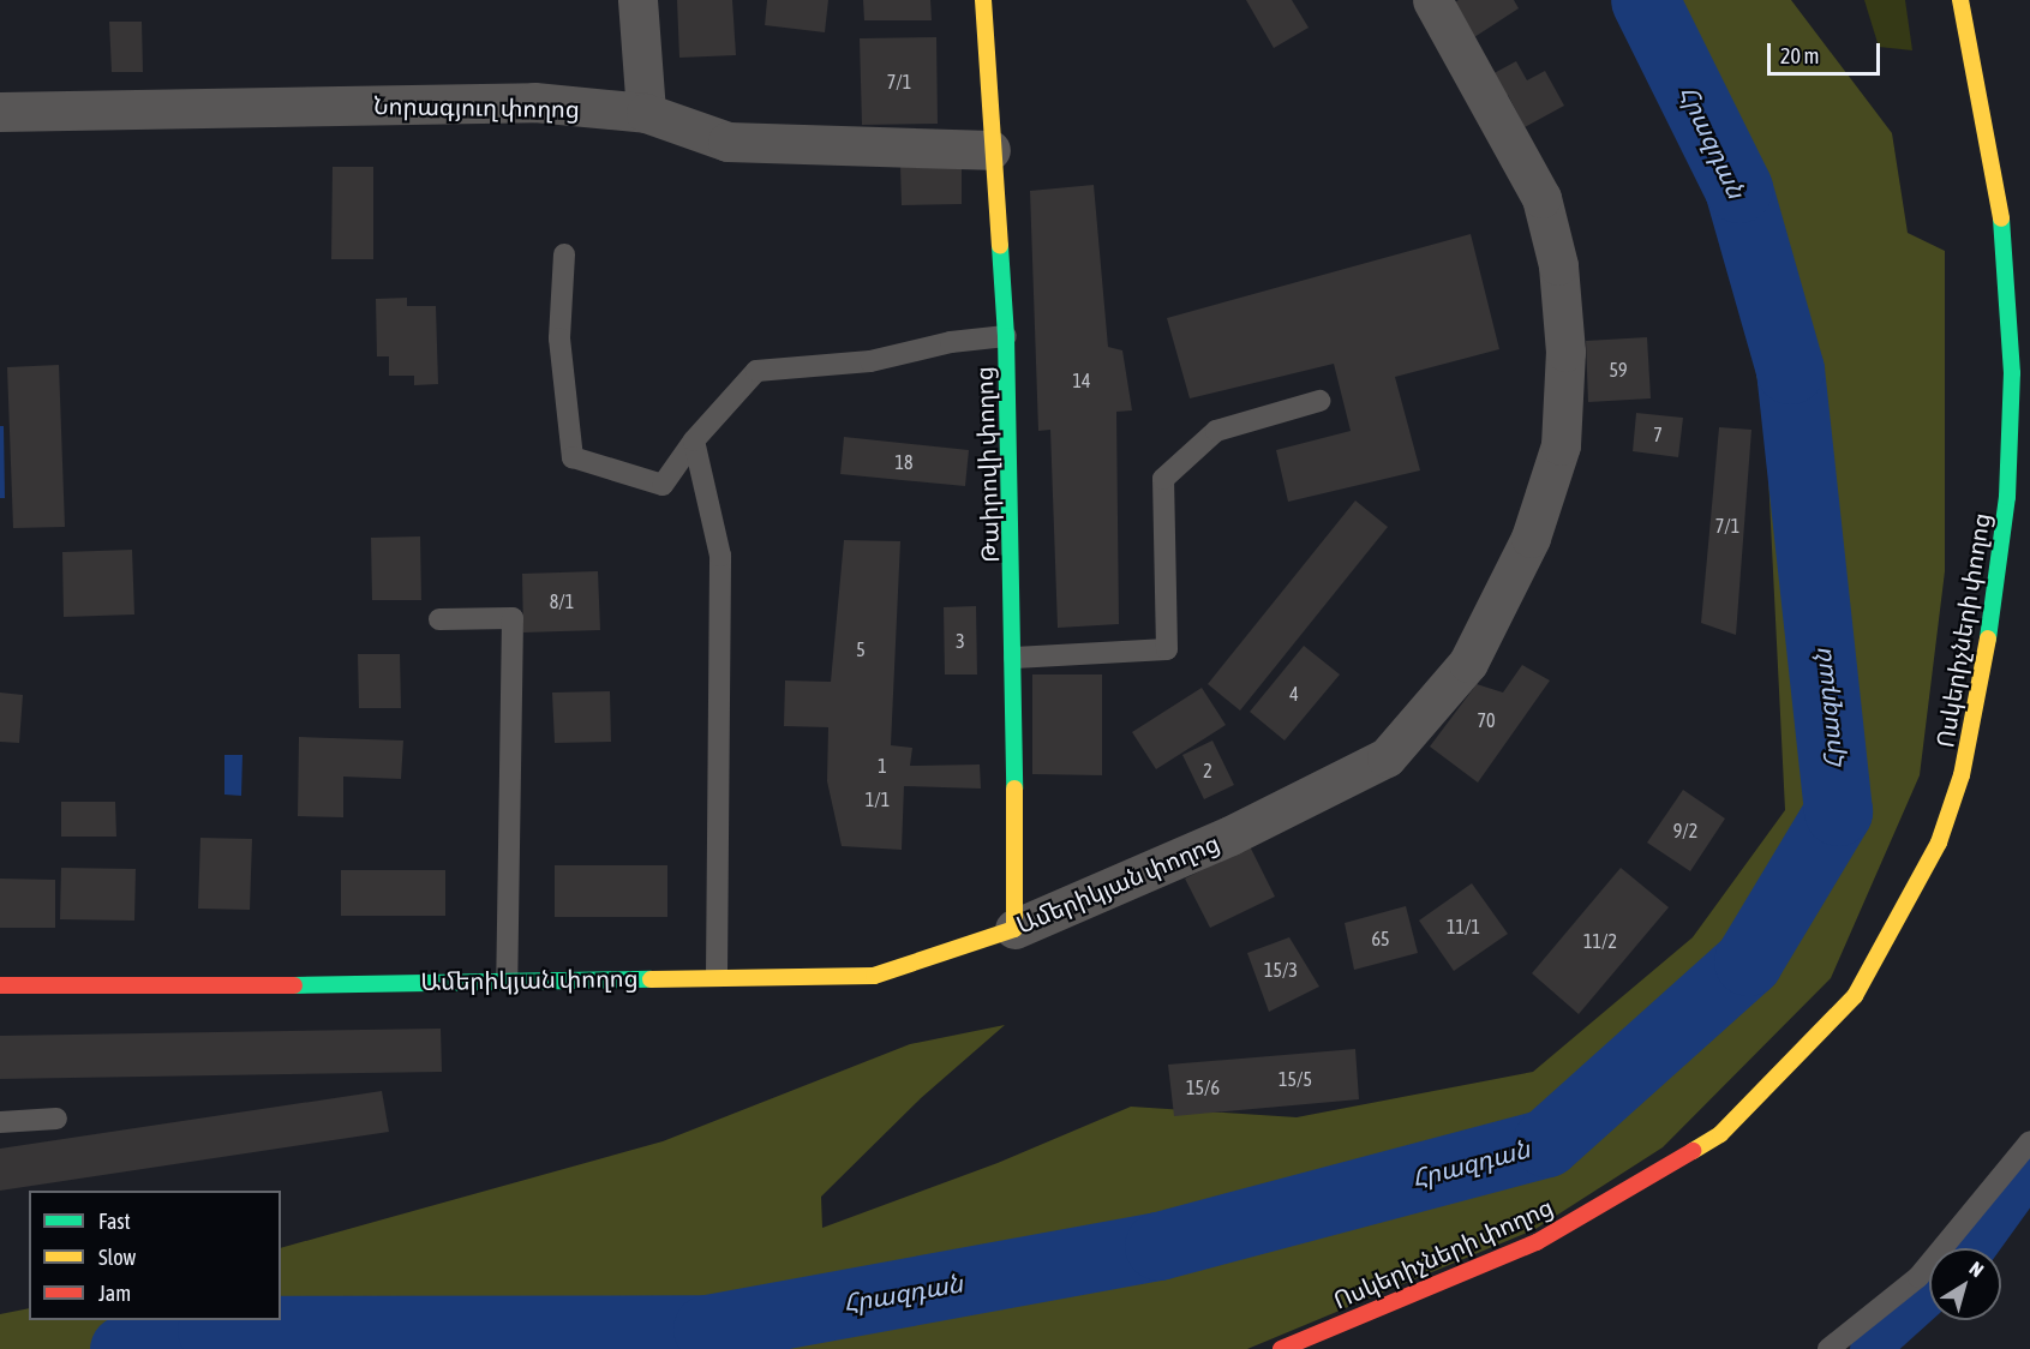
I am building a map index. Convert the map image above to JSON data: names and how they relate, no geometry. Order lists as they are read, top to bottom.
{
  "streets": {
    "street": [
      "Նորագյուղ փողոց",
      "Թաիրովի փողոց",
      "Ոսկերիչների փողոց",
      "Ամերիկյան փողոց"
    ]
  },
  "crossings": [
    ["Նորագյուղ փողոց", "Թաիրովի փողոց"],
    ["Թաիրովի փողոց", "Ամերիկյան փողոց"]
  ],
  "water": ["Հրազդան"],
  "house_numbers": [
    "7/1",
    "59",
    "14",
    "7",
    "18",
    "7/1",
    "8/1",
    "3",
    "5",
    "4",
    "70",
    "1",
    "2",
    "1/1",
    "9/2",
    "11/1",
    "65",
    "11/2",
    "15/3",
    "15/5",
    "15/6"
  ],
  "legend": ["Fast", "Slow", "Jam"],
  "scale_bar": "20 m",
  "north": "top right"
}
